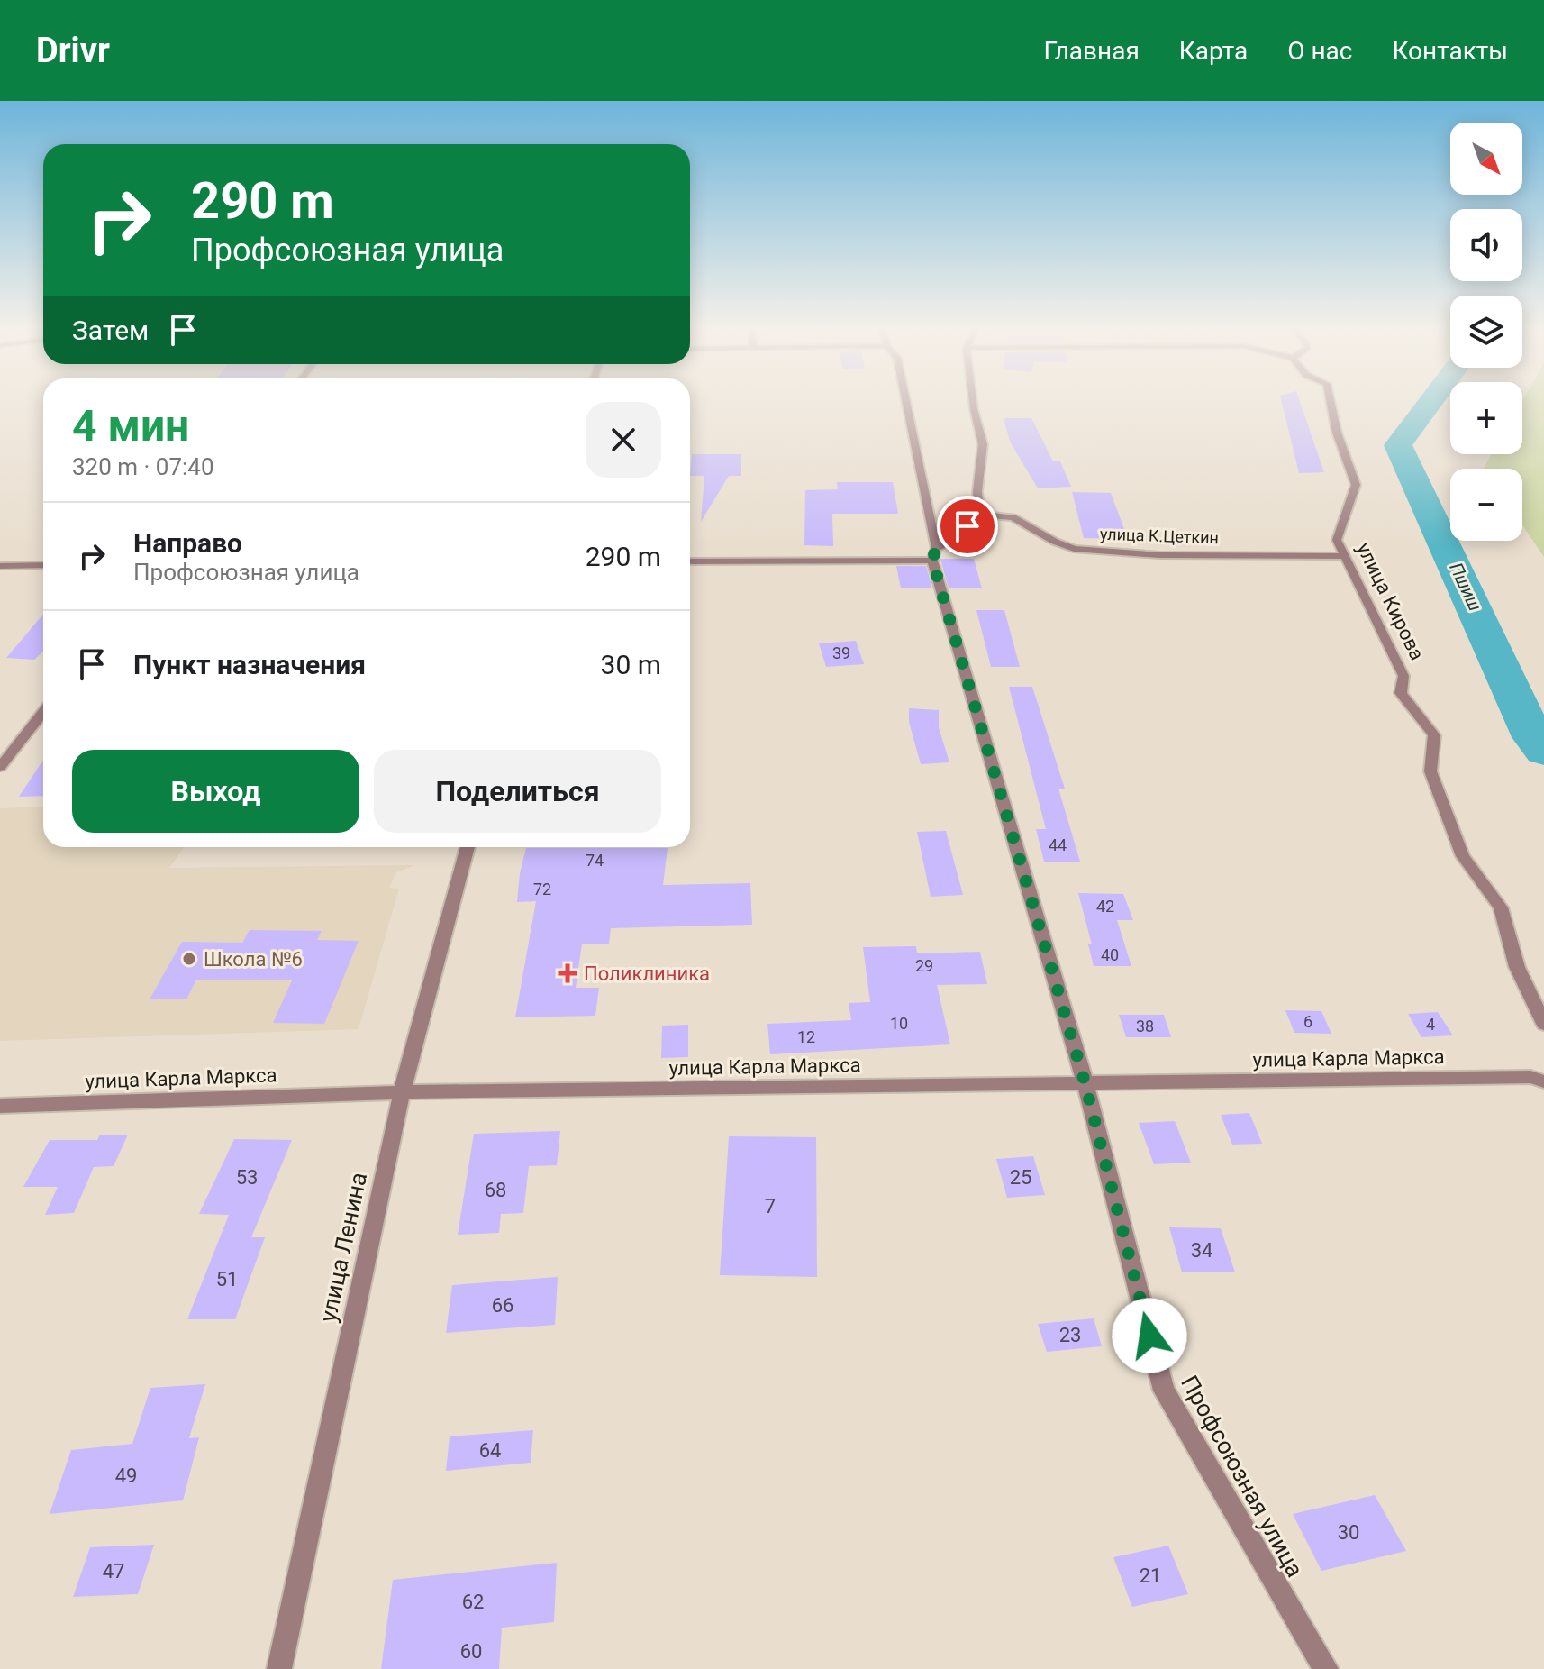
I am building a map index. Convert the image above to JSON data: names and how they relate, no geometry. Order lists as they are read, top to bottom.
{
  "streets": {
    "street": [
      "улица К.Цеткин",
      "улица Кирова",
      "улица Карла Маркса",
      "улица Ленина",
      "Профсоюзная улица"
    ]
  },
  "crossings": [
    ["улица К.Цеткин", "улица Кирова"],
    ["улица Карла Маркса", "улица Ленина"],
    ["улица Карла Маркса", "Профсоюзная улица"]
  ],
  "water": ["Пшиш"],
  "places": {
    "other": ["Школа №6"],
    "health": ["Поликлиника"]
  },
  "house_numbers": [
    "39",
    "44",
    "74",
    "72",
    "42",
    "40",
    "29",
    "6",
    "10",
    "4",
    "38",
    "12",
    "53",
    "25",
    "68",
    "7",
    "34",
    "51",
    "66",
    "23",
    "64",
    "49",
    "30",
    "47",
    "21",
    "62",
    "60"
  ],
  "north": "bottom right",
  "page": {
    "header": "Drivr",
    "nav": [
      "Главная",
      "Карта",
      "О нас",
      "Контакты"
    ],
    "map_buttons": ["+", "−"],
    "turn": ["290 m", "Профсоюзная улица"],
    "then": "Затем",
    "heading": ["4 мин", "320 m · 07:40"],
    "list": [
      {
        "name": "Направо",
        "note": "Профсоюзная улица",
        "value": "290 m"
      },
      {
        "name": "Пункт назначения",
        "value": "30 m"
      }
    ],
    "buttons": ["Выход", "Поделиться"]
  }
}
